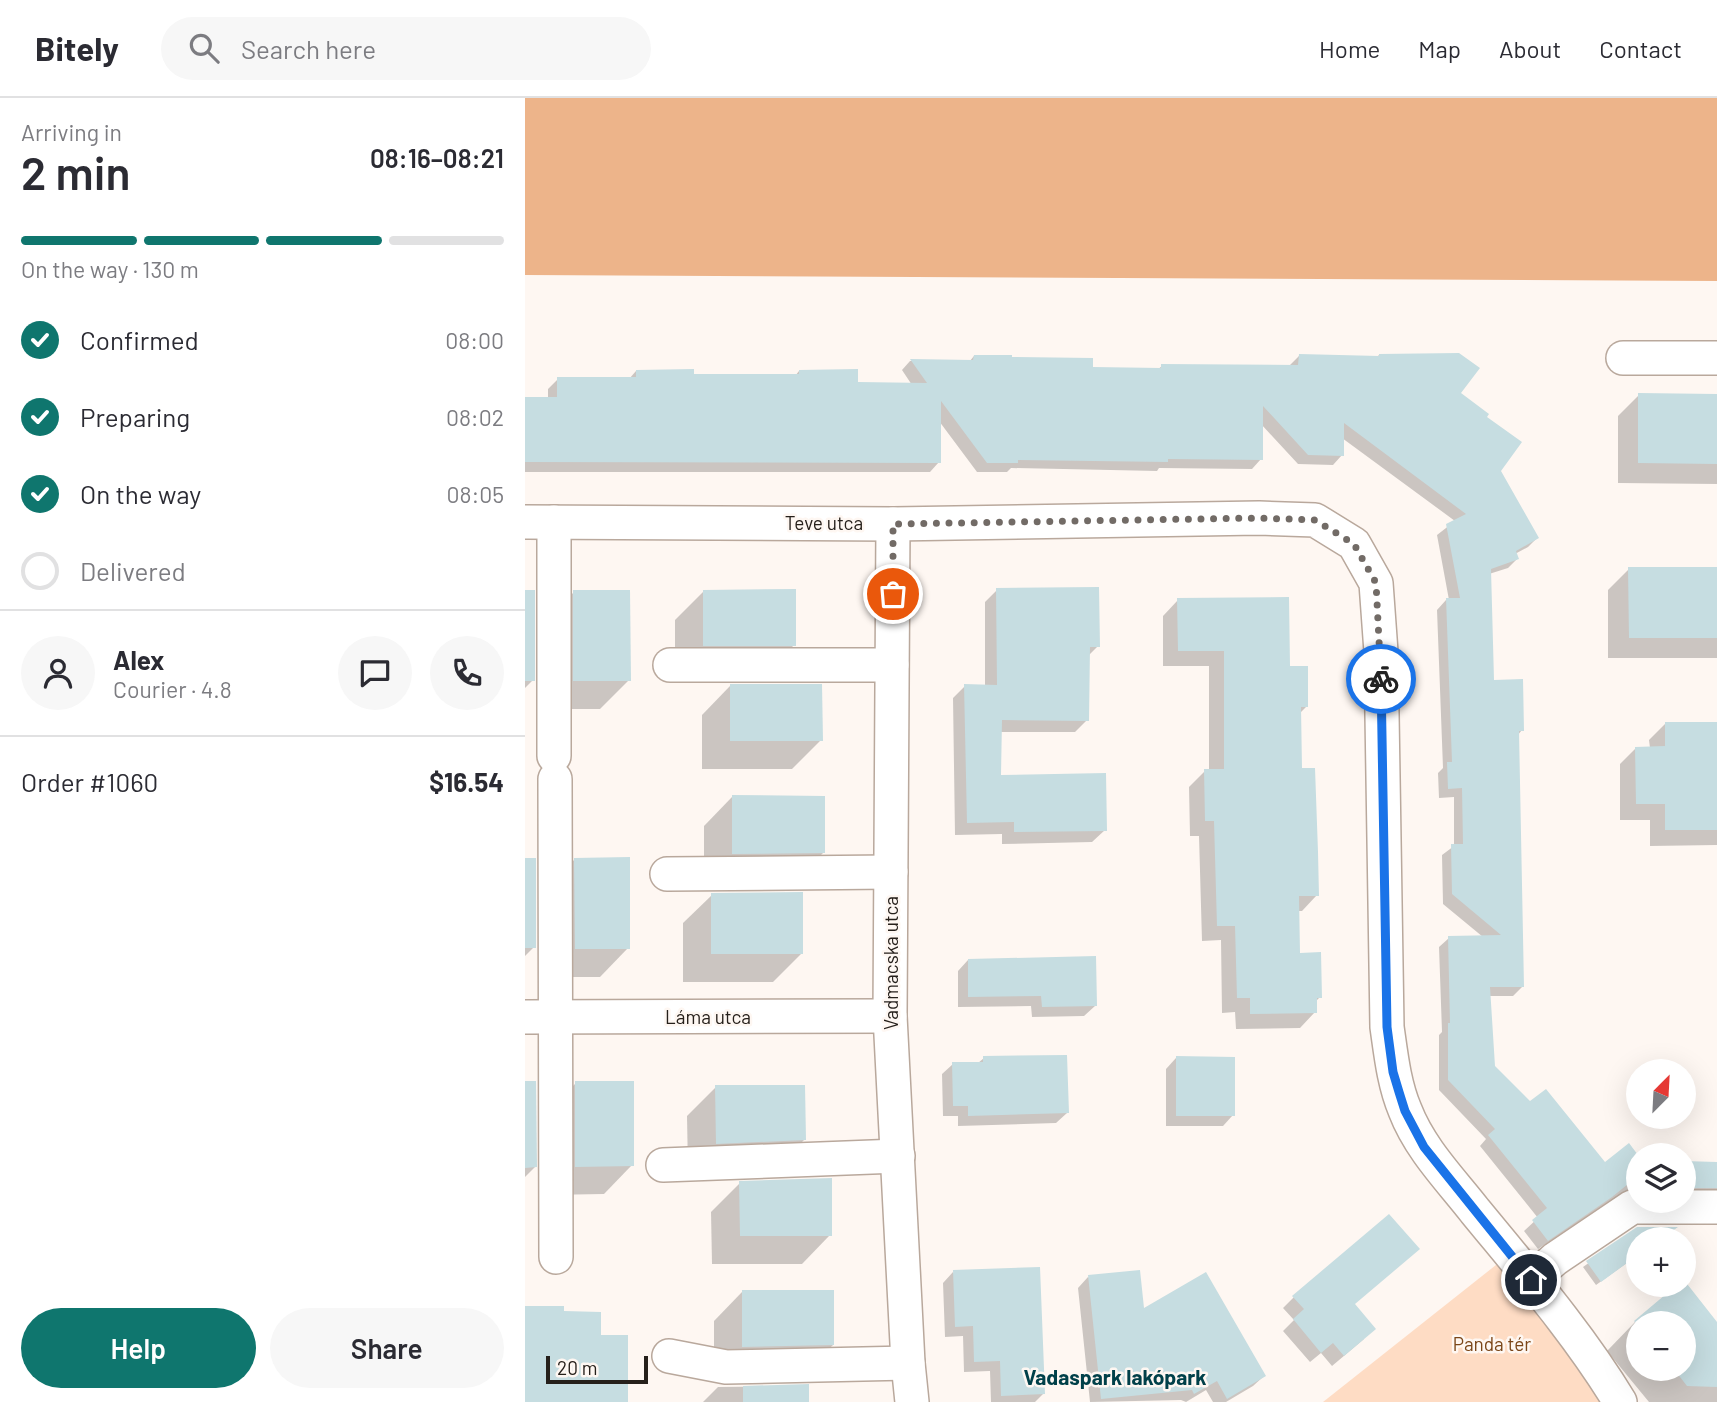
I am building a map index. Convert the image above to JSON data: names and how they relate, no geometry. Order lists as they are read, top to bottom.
{
  "streets": {
    "street": ["Teve utca", "Vadmacska utca", "Láma utca"]
  },
  "crossings": [
    ["Teve utca", "Vadmacska utca"],
    ["Vadmacska utca", "Láma utca"]
  ],
  "districts": ["Vadaspark lakópark"],
  "parks": ["Panda tér"],
  "scale_bar": "20 m",
  "north": "top right",
  "page": {
    "header": "Bitely",
    "search": "Search here",
    "nav": [
      "Home",
      "Map",
      "About",
      "Contact"
    ],
    "heading": ["2 min", "Arriving in", "08:16–08:21"],
    "panel": [
      "Alex",
      "Courier · 4.8",
      "Order #1060",
      "$16.54"
    ],
    "bar": "On the way · 130 m",
    "list": [
      ["Confirmed", "08:00"],
      ["Preparing", "08:02"],
      ["On the way", "08:05"],
      "Delivered"
    ],
    "map_buttons": ["+", "−"],
    "buttons": ["Help", "Share"],
    "scale": "20 m"
  }
}
